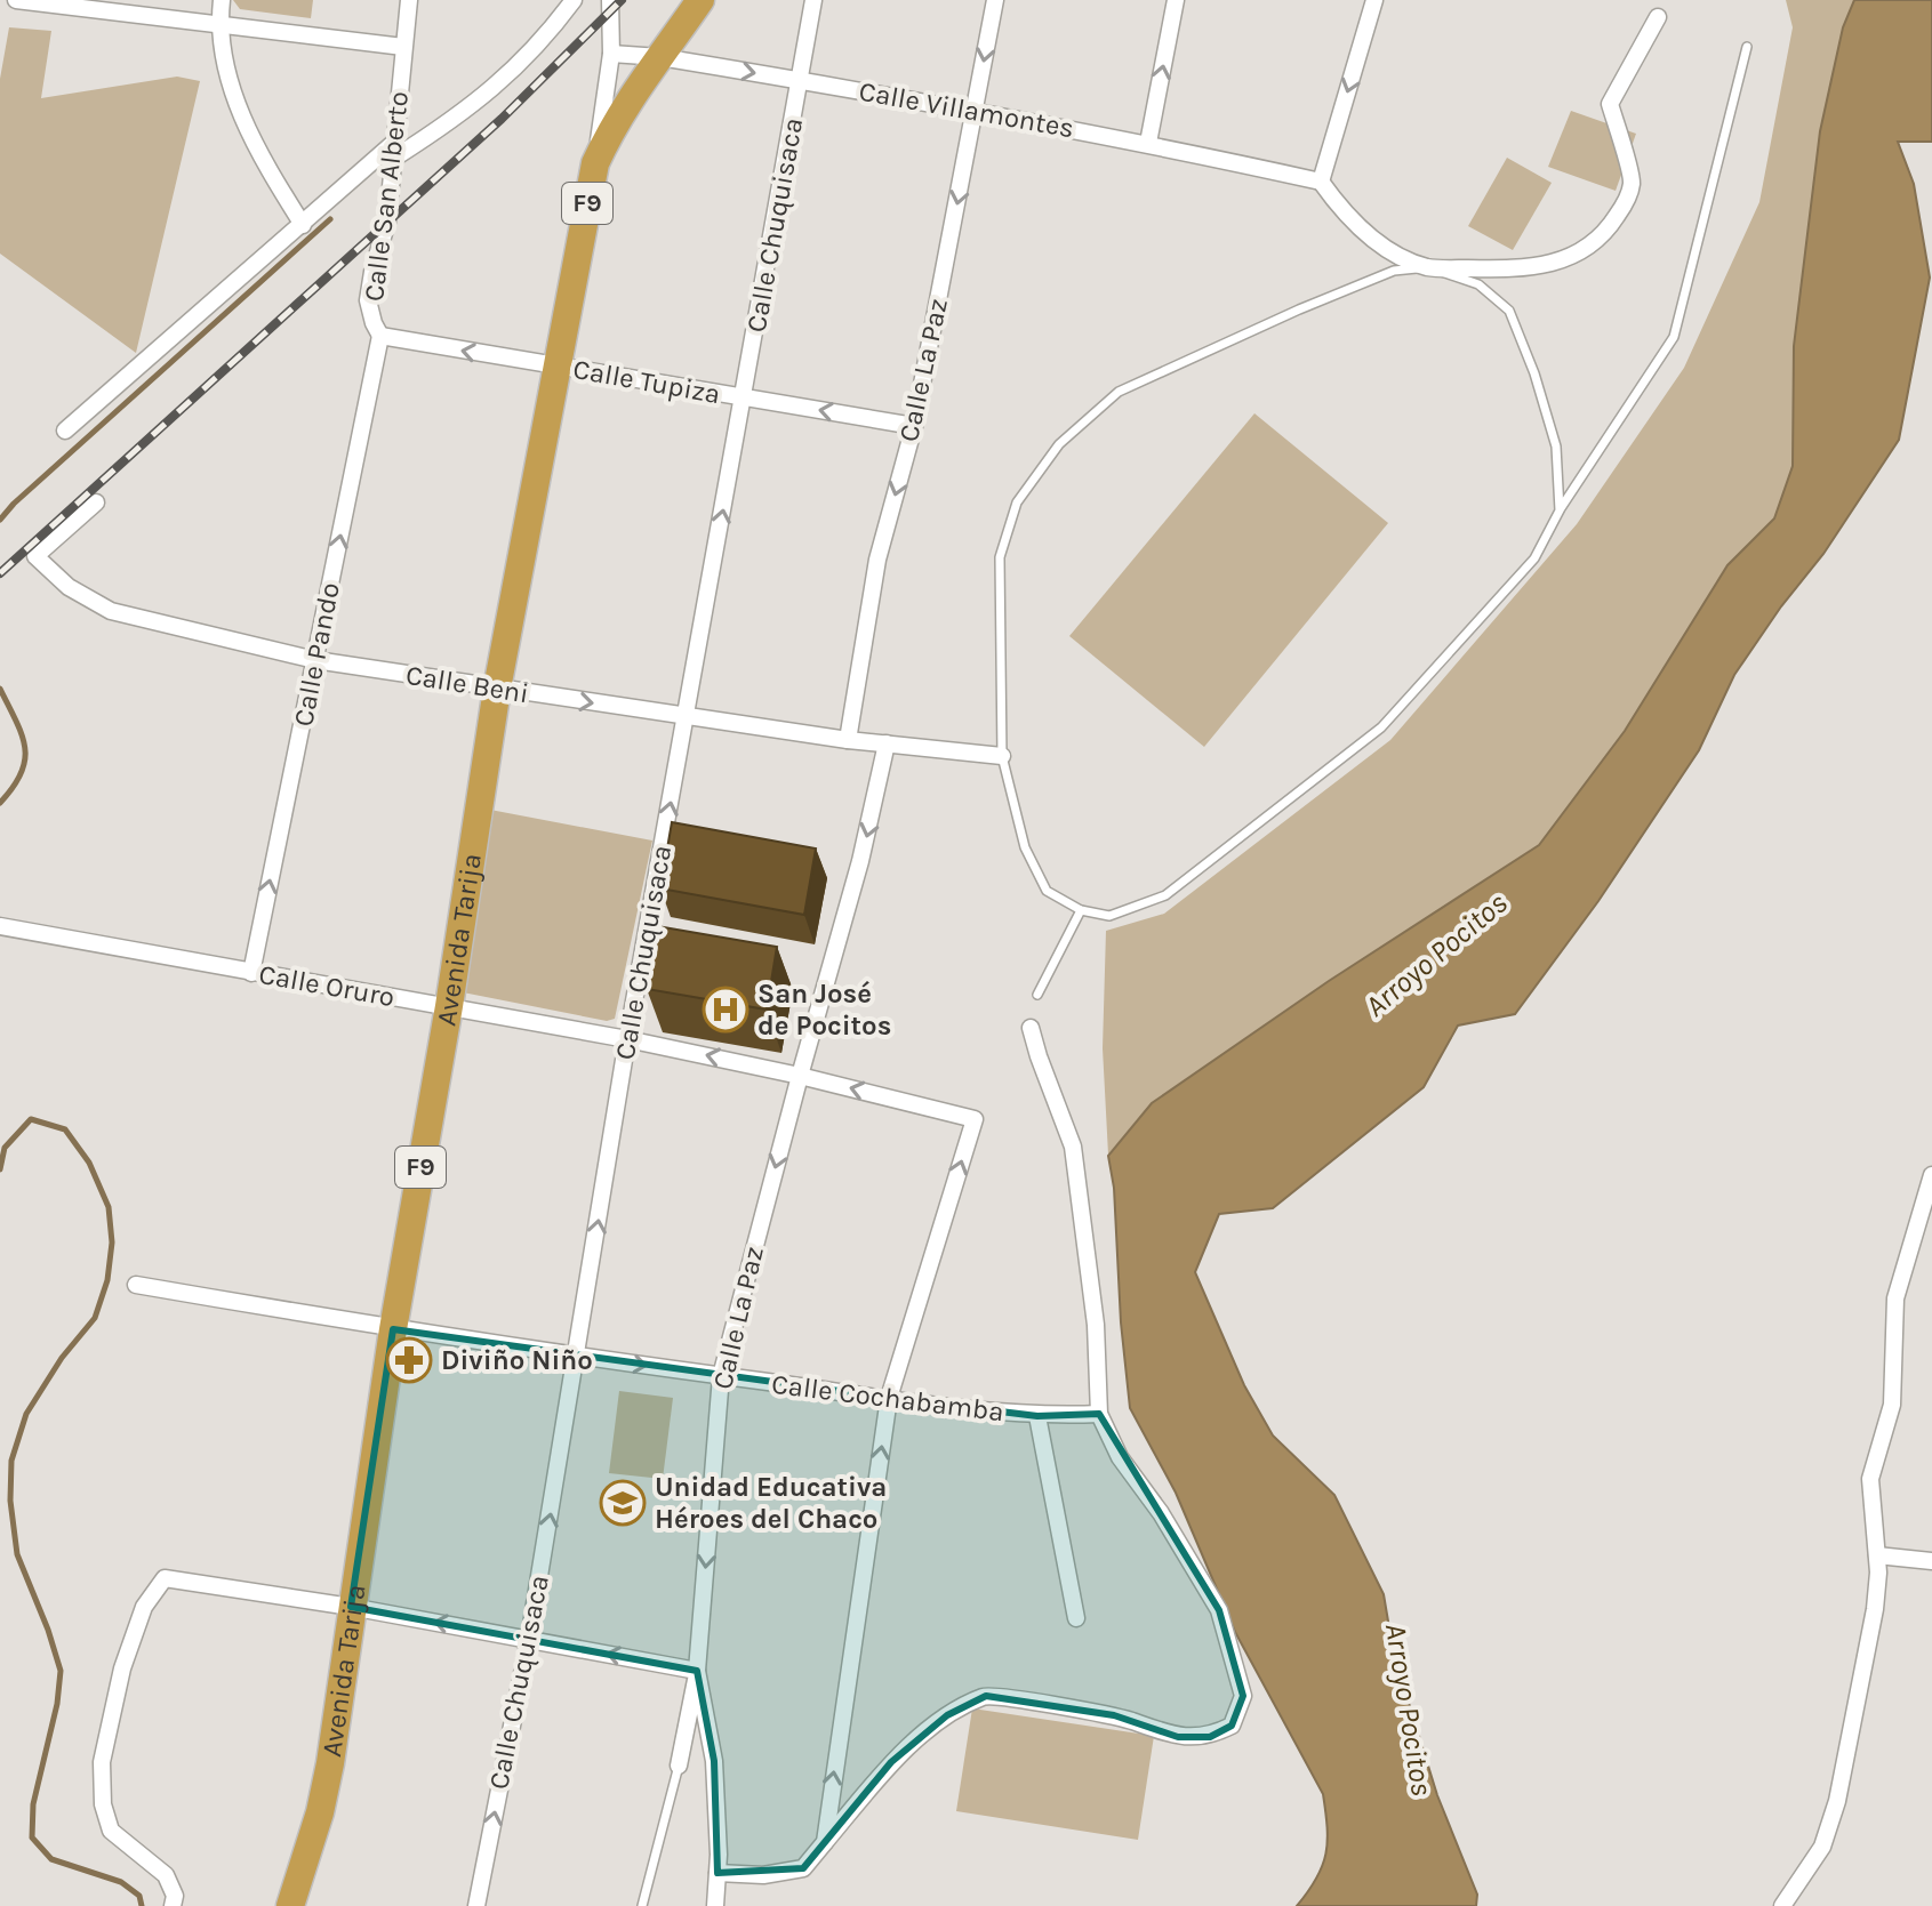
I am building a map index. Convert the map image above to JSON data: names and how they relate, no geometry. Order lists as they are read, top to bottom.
{
  "streets": {
    "highway": ["F9", "Avenida Tarija"],
    "street": [
      "Calle Villamontes",
      "Calle San Alberto",
      "Calle Chuquisaca",
      "Calle La Paz",
      "Calle Tupiza",
      "Calle Pando",
      "Calle Beni",
      "Calle Oruro",
      "Calle Cochabamba"
    ]
  },
  "crossings": [
    ["Calle Villamontes", "Calle Chuquisaca"],
    ["Calle Villamontes", "Calle La Paz"],
    ["Calle Villamontes", "Avenida Tarija"],
    ["Calle San Alberto", "Calle Tupiza"],
    ["Calle San Alberto", "Calle Pando"],
    ["Calle Chuquisaca", "Calle Tupiza"],
    ["Calle Chuquisaca", "Calle Beni"],
    ["Calle Chuquisaca", "Calle Oruro"],
    ["Calle Chuquisaca", "Calle Cochabamba"],
    ["Calle La Paz", "Calle Tupiza"],
    ["Calle La Paz", "Calle Beni"],
    ["Calle La Paz", "Calle Oruro"],
    ["Calle La Paz", "Calle Cochabamba"],
    ["Calle Tupiza", "Calle Pando"],
    ["Calle Tupiza", "Avenida Tarija"],
    ["Calle Pando", "Calle Beni"],
    ["Calle Pando", "Calle Oruro"],
    ["Calle Beni", "Avenida Tarija"],
    ["Avenida Tarija", "Calle Oruro"],
    ["Avenida Tarija", "Calle Cochabamba"],
    ["Calle Oruro", "Calle Cochabamba"]
  ],
  "one_way": [
    "Calle Chuquisaca",
    "Calle La Paz",
    "Calle Tupiza",
    "Calle Pando"
  ],
  "water": ["Arroyo Pocitos"],
  "places": {
    "hospital": ["San José de Pocitos"],
    "pharmacy": ["Diviño Niño"],
    "school or university": ["Unidad Educativa Héroes del Chaco"]
  }
}
